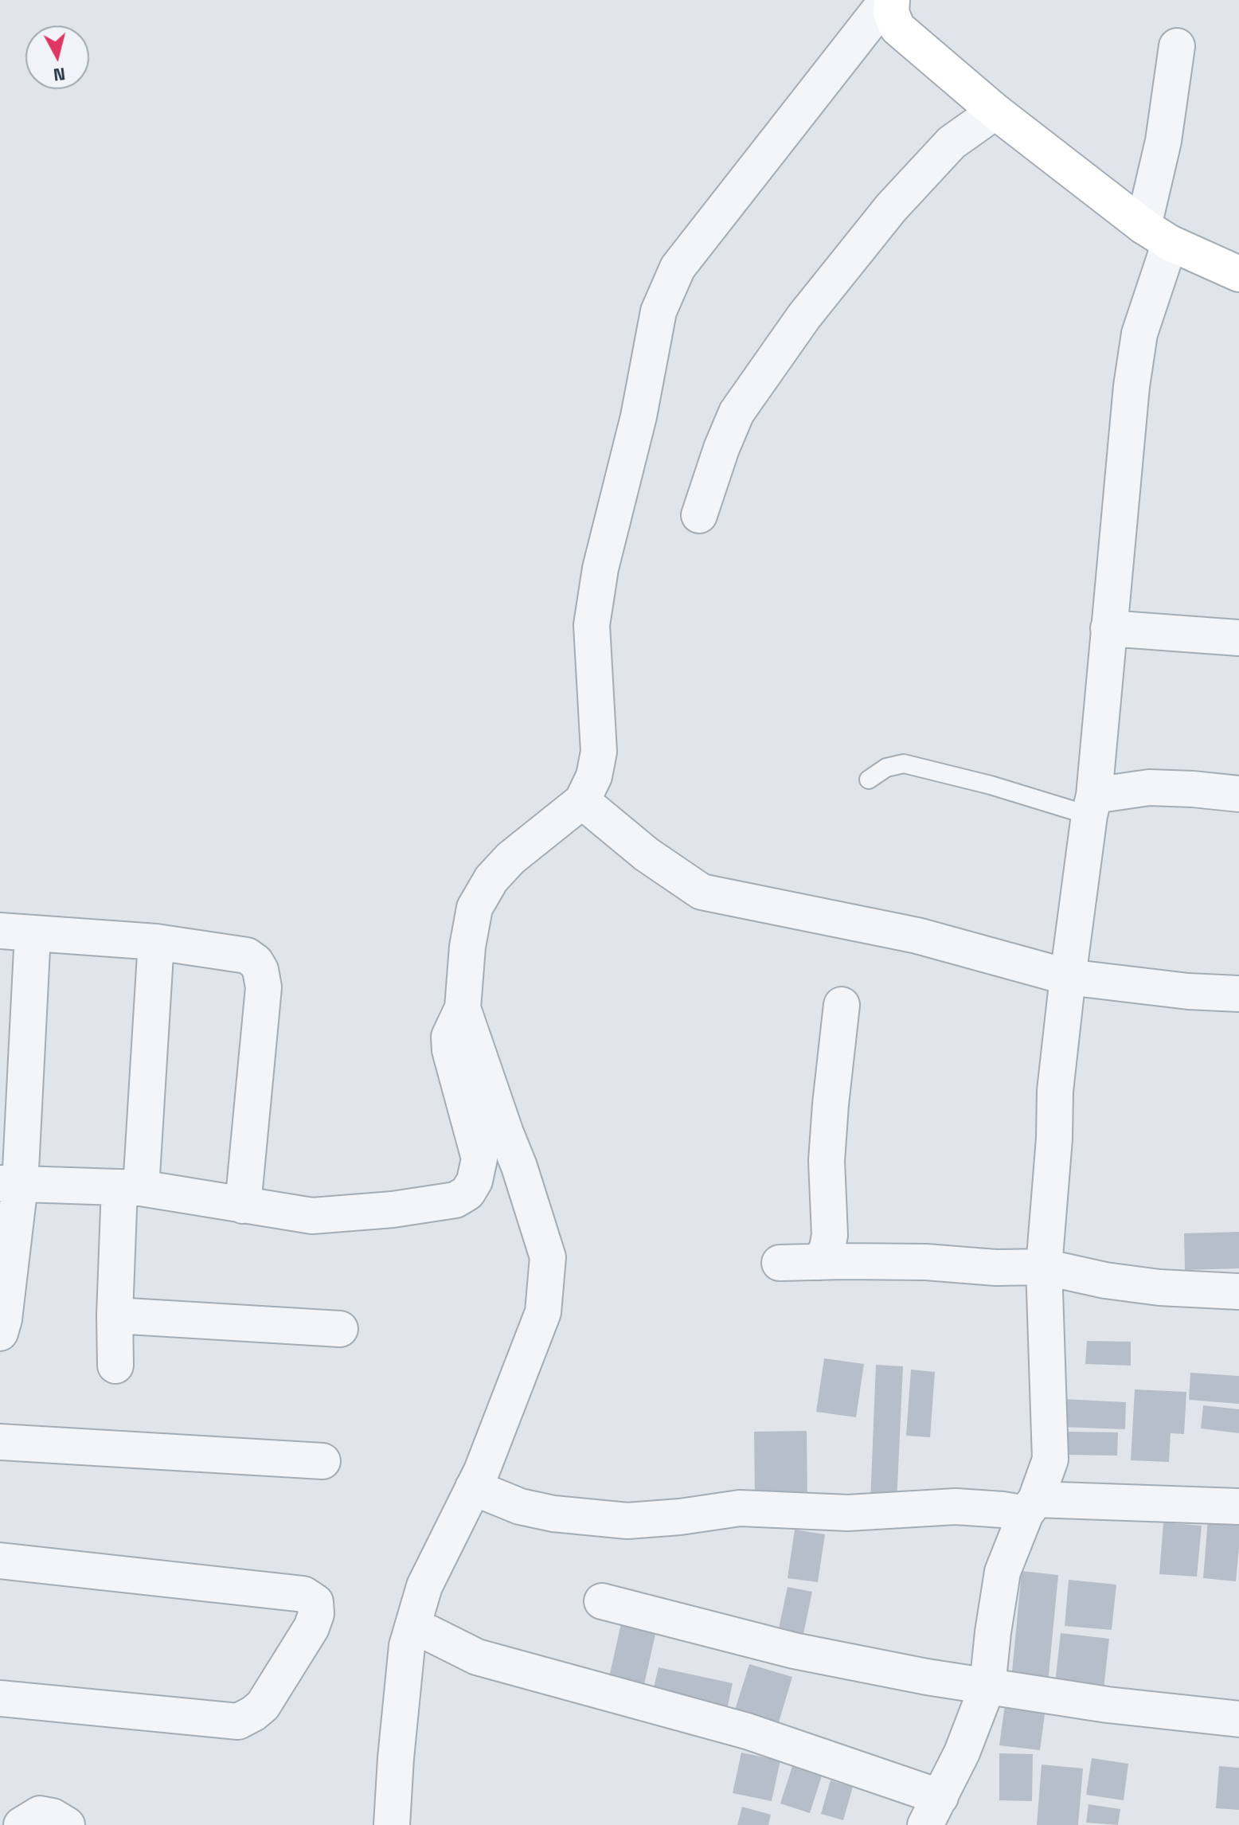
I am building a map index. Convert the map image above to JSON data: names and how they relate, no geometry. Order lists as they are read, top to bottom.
{
  "north": "bottom"
}
